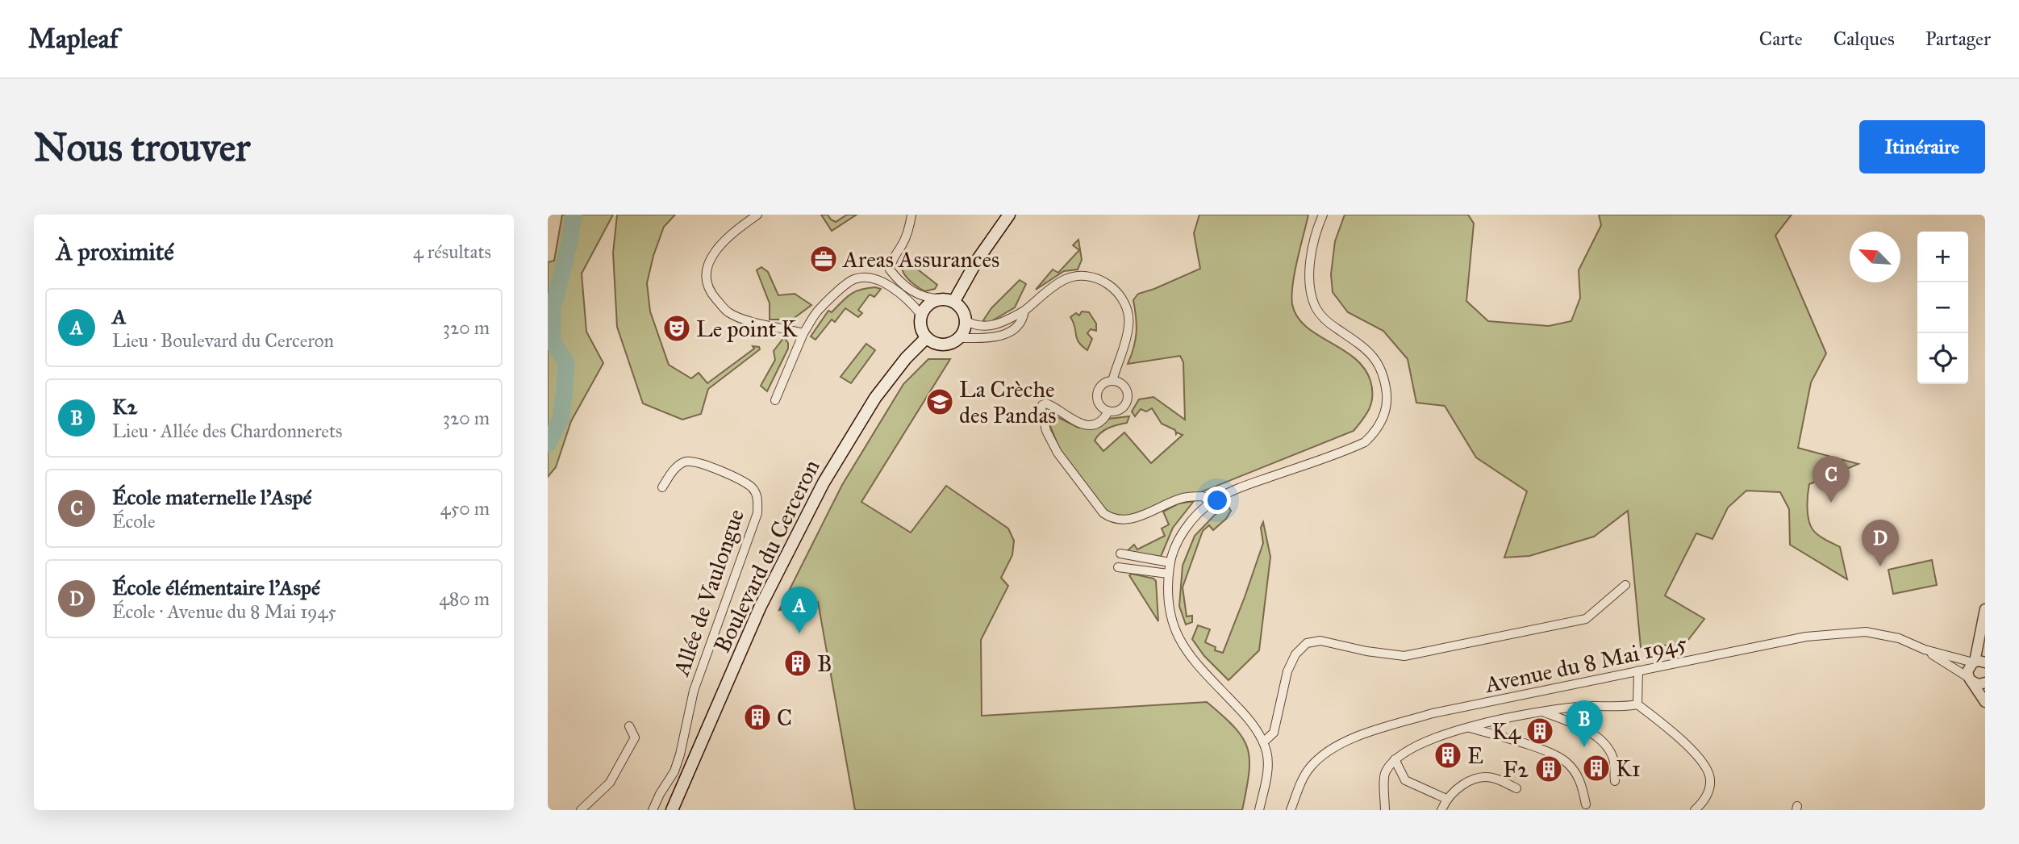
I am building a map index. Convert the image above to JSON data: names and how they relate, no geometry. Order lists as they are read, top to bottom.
{
  "streets": {
    "main road": ["Boulevard du Cerceron"],
    "street": ["Allée de Vaulongue", "Avenue du 8 Mai 1945"]
  },
  "places": {
    "office": ["Areas Assurances"],
    "theatre": ["Le point K"],
    "school or university": ["La Crèche des Pandas"],
    "building": [
      "B",
      "C",
      "K4",
      "E",
      "K1",
      "F2"
    ]
  },
  "north": "top left",
  "page": {
    "header": "Mapleaf",
    "nav": ["Carte", "Calques", "Partager"],
    "buttons": "Itinéraire",
    "title": "Nous trouver",
    "heading": ["À proximité", "4 résultats"],
    "map_buttons": ["+", "−"],
    "list": [
      {
        "mark": "A",
        "name": "A",
        "note": "Lieu · Boulevard du Cerceron",
        "value": "320 m"
      },
      {
        "mark": "B",
        "name": "K2",
        "note": "Lieu · Allée des Chardonnerets",
        "value": "320 m"
      },
      {
        "mark": "C",
        "name": "École maternelle l'Aspé",
        "note": "École",
        "value": "450 m"
      },
      {
        "mark": "D",
        "name": "École élémentaire l'Aspé",
        "note": "École · Avenue du 8 Mai 1945",
        "value": "480 m"
      }
    ],
    "pins": [
      "C",
      "D",
      "A",
      "B"
    ]
  }
}
